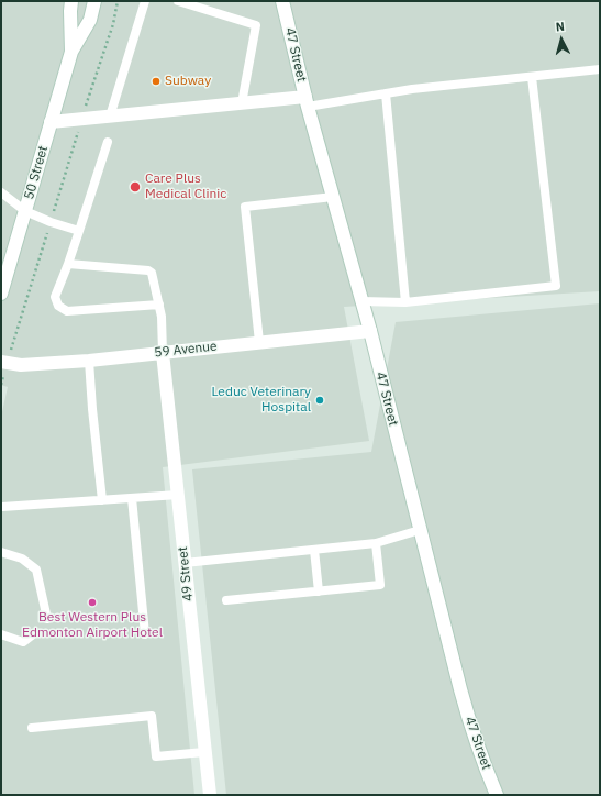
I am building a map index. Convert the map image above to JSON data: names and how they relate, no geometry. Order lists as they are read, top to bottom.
{
  "streets": {
    "street": [
      "47 Street",
      "50 Street",
      "59 Avenue",
      "49 Street"
    ]
  },
  "crossings": [
    ["47 Street", "59 Avenue"],
    ["59 Avenue", "49 Street"]
  ],
  "places": [
    "Subway",
    "Care Plus Medical Clinic",
    "Leduc Veterinary Hospital",
    "Best Western Plus Edmonton Airport Hotel"
  ],
  "north": "top"
}
